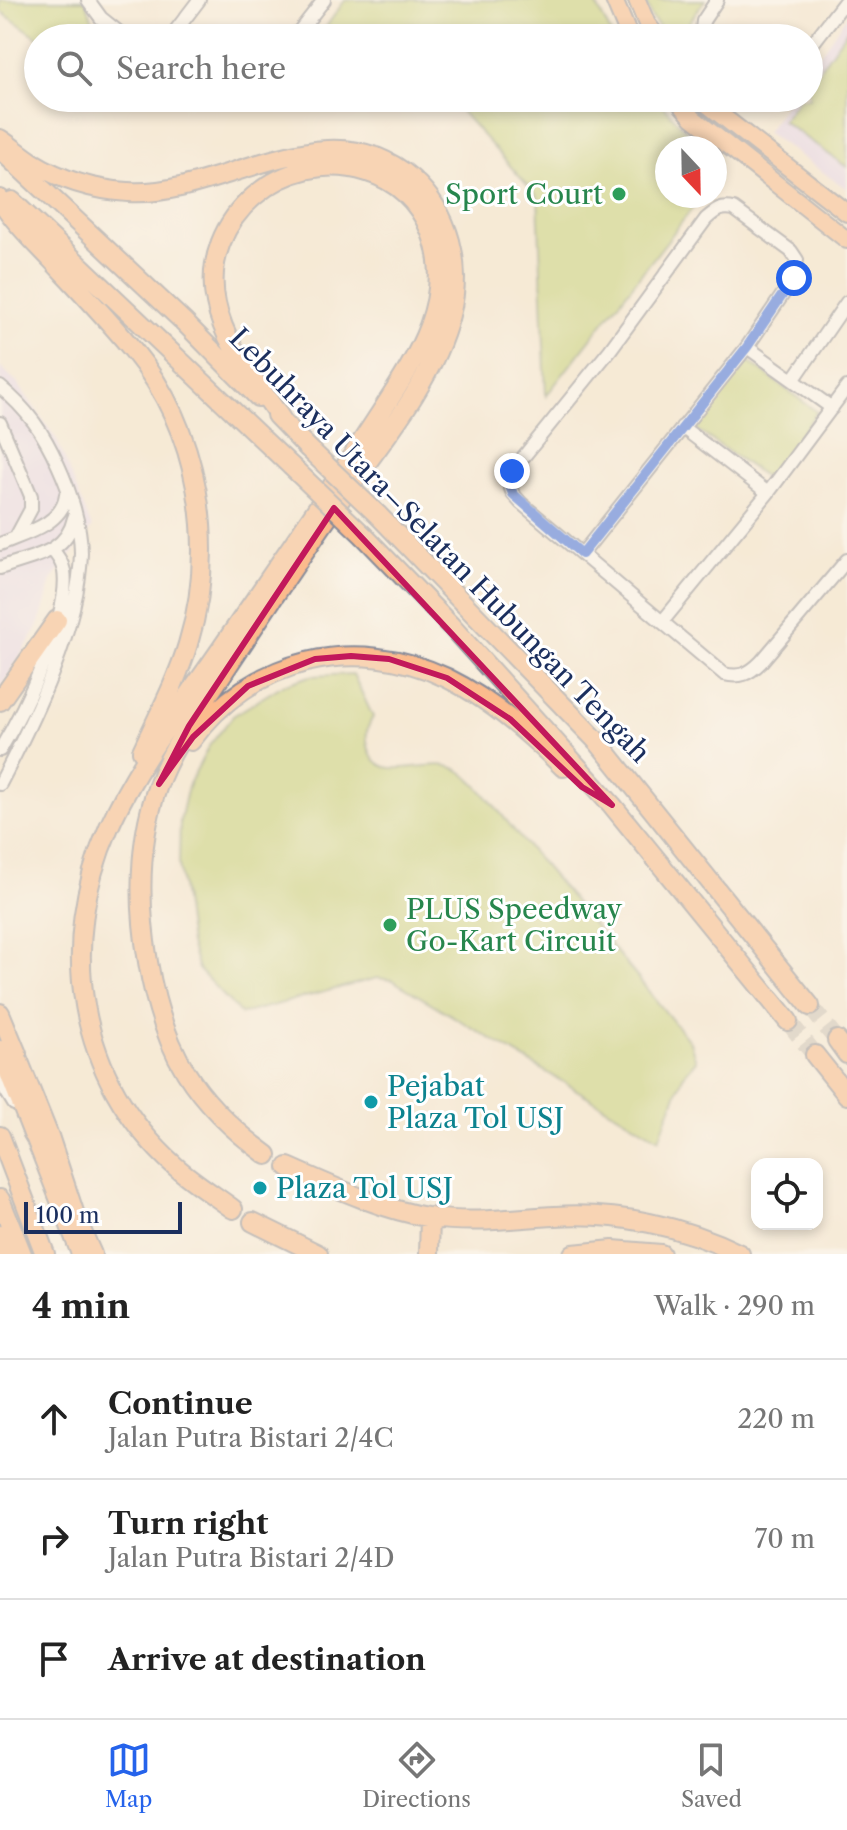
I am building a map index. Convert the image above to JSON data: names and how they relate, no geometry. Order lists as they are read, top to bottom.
{
  "streets": {
    "highway": ["Lebuhraya Utara–Selatan Hubungan Tengah"]
  },
  "places": [
    "Sport Court",
    "PLUS Speedway Go-Kart Circuit",
    "Pejabat Plaza Tol USJ",
    "Plaza Tol USJ"
  ],
  "scale_bar": "100 m",
  "north": "bottom",
  "page": {
    "search": "Search here",
    "scale": "100 m",
    "heading": ["4 min", "Walk · 290 m"],
    "list": [
      ["Continue", "Jalan Putra Bistari 2/4C", "220 m"],
      ["Turn right", "Jalan Putra Bistari 2/4D", "70 m"],
      "Arrive at destination"
    ],
    "nav": ["Map", "Directions", "Saved"]
  }
}
